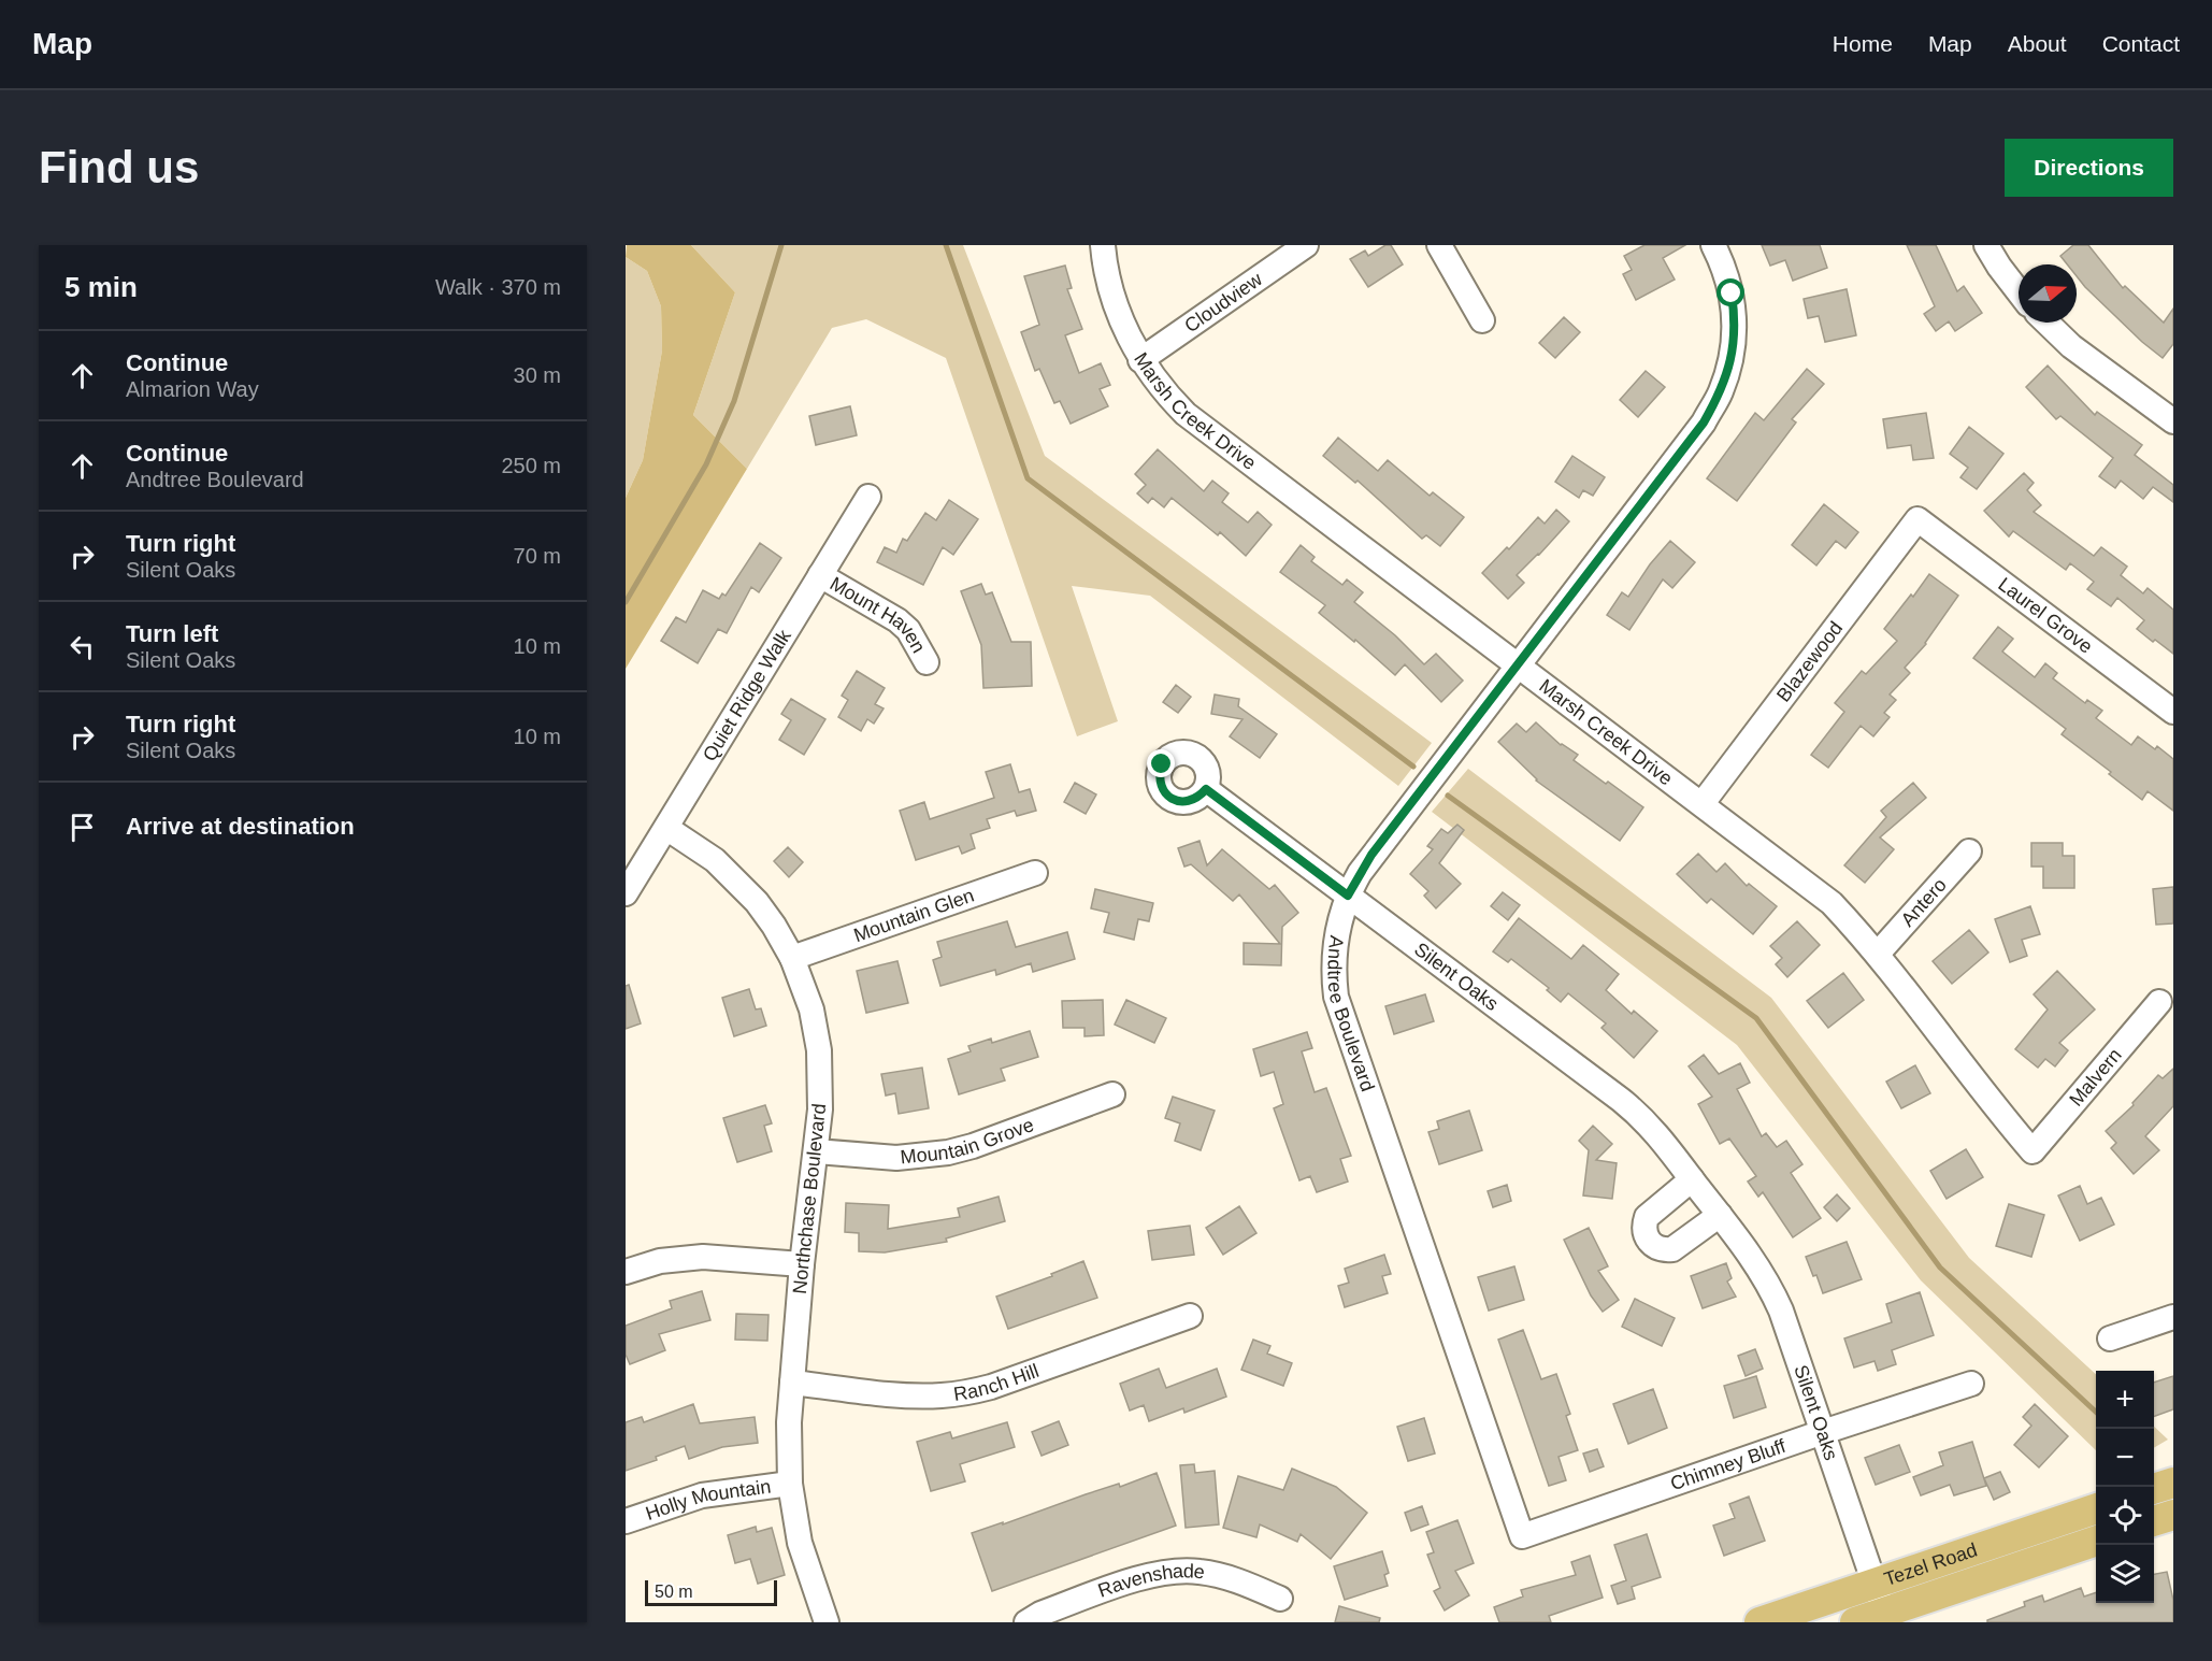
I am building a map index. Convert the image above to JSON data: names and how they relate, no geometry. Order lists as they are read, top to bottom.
{
  "streets": {
    "main road": ["Tezel Road"],
    "street": [
      "Cloudview",
      "Marsh Creek Drive",
      "Laurel Grove",
      "Mount Haven",
      "Blazewood",
      "Quiet Ridge Walk",
      "Antero",
      "Mountain Glen",
      "Silent Oaks",
      "Andtree Boulevard",
      "Malvern",
      "Mountain Grove",
      "Northchase Boulevard",
      "Ranch Hill",
      "Chimney Bluff",
      "Holly Mountain",
      "Ravenshade"
    ]
  },
  "crossings": [
    ["Cloudview", "Marsh Creek Drive"],
    ["Marsh Creek Drive", "Blazewood"],
    ["Marsh Creek Drive", "Antero"],
    ["Marsh Creek Drive", "Andtree Boulevard"],
    ["Marsh Creek Drive", "Malvern"],
    ["Laurel Grove", "Blazewood"],
    ["Mount Haven", "Quiet Ridge Walk"],
    ["Quiet Ridge Walk", "Northchase Boulevard"],
    ["Mountain Glen", "Northchase Boulevard"],
    ["Silent Oaks", "Andtree Boulevard"],
    ["Silent Oaks", "Chimney Bluff"],
    ["Silent Oaks", "Tezel Road"],
    ["Andtree Boulevard", "Chimney Bluff"],
    ["Mountain Grove", "Northchase Boulevard"],
    ["Northchase Boulevard", "Ranch Hill"],
    ["Northchase Boulevard", "Holly Mountain"]
  ],
  "scale_bar": "50 m",
  "north": "right",
  "page": {
    "header": "Map",
    "nav": [
      "Home",
      "Map",
      "About",
      "Contact"
    ],
    "buttons": "Directions",
    "title": "Find us",
    "heading": ["5 min", "Walk · 370 m"],
    "list": [
      ["Continue", "Almarion Way", "30 m"],
      ["Continue", "Andtree Boulevard", "250 m"],
      ["Turn right", "Silent Oaks", "70 m"],
      ["Turn left", "Silent Oaks", "10 m"],
      ["Turn right", "Silent Oaks", "10 m"],
      "Arrive at destination"
    ],
    "map_buttons": ["+", "−"],
    "scale": "50 m"
  }
}
